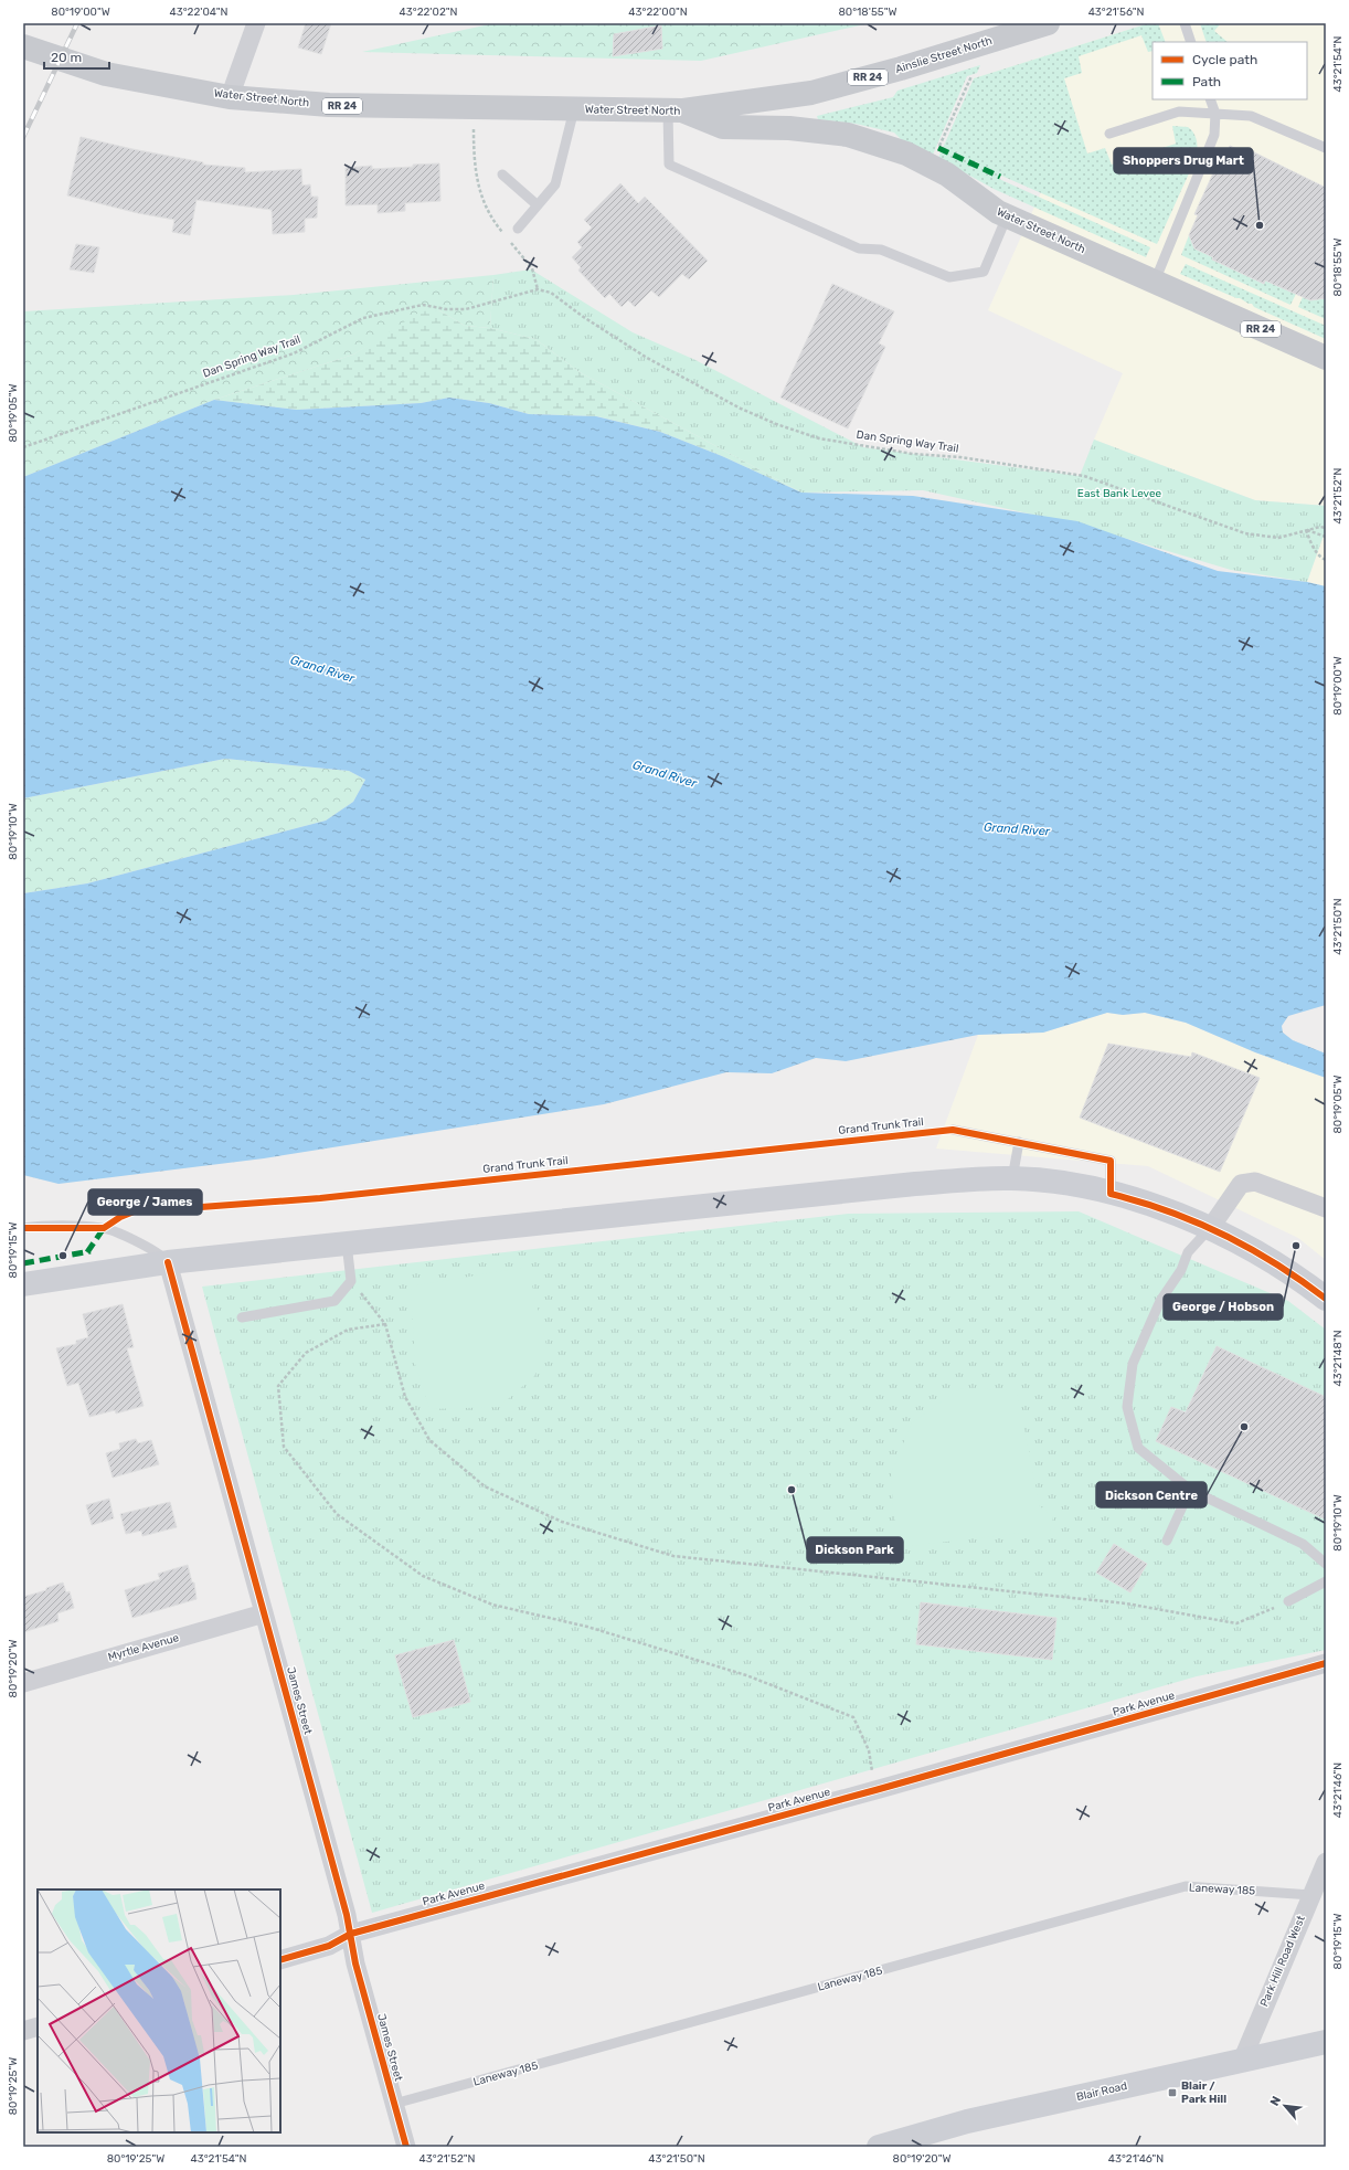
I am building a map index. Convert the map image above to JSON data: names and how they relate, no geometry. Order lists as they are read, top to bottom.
{
  "streets": {
    "main road": [
      "Ainslie Street North",
      "RR 24",
      "Water Street North",
      "Blair Road"
    ],
    "street": [
      "Myrtle Avenue",
      "James Street",
      "Park Avenue",
      "Park Hill Road West"
    ],
    "lane": ["Laneway 185"],
    "path": ["Dan Spring Way Trail"],
    "cycle path": ["Grand Trunk Trail"]
  },
  "crossings": [
    ["Ainslie Street North", "Water Street North"],
    ["Myrtle Avenue", "James Street"],
    ["James Street", "Park Avenue"],
    ["James Street", "Laneway 185"],
    ["Laneway 185", "Park Hill Road West"],
    ["Park Hill Road West", "Blair Road"]
  ],
  "water": ["Grand River"],
  "parks": ["East Bank Levee"],
  "places": {
    "other": [
      "Shoppers Drug Mart",
      "George / Hobson",
      "George / James",
      "Dickson Centre",
      "Dickson Park"
    ],
    "transit": ["Blair / Park Hill"]
  },
  "legend": ["Cycle path", "Path"],
  "scale_bar": "20 m",
  "north": "top left",
  "coordinates": [
    "80°19'00\"W",
    "43°22'04\"N",
    "43°22'02\"N",
    "43°22'00\"N",
    "80°18'55\"W",
    "43°21'56\"N",
    "43°21'54\"N",
    "80°19'05\"W",
    "43°21'52\"N",
    "80°19'10\"W",
    "43°21'50\"N",
    "80°19'15\"W",
    "43°21'48\"N",
    "80°19'20\"W",
    "43°21'46\"N",
    "80°19'25\"W"
  ]
}
